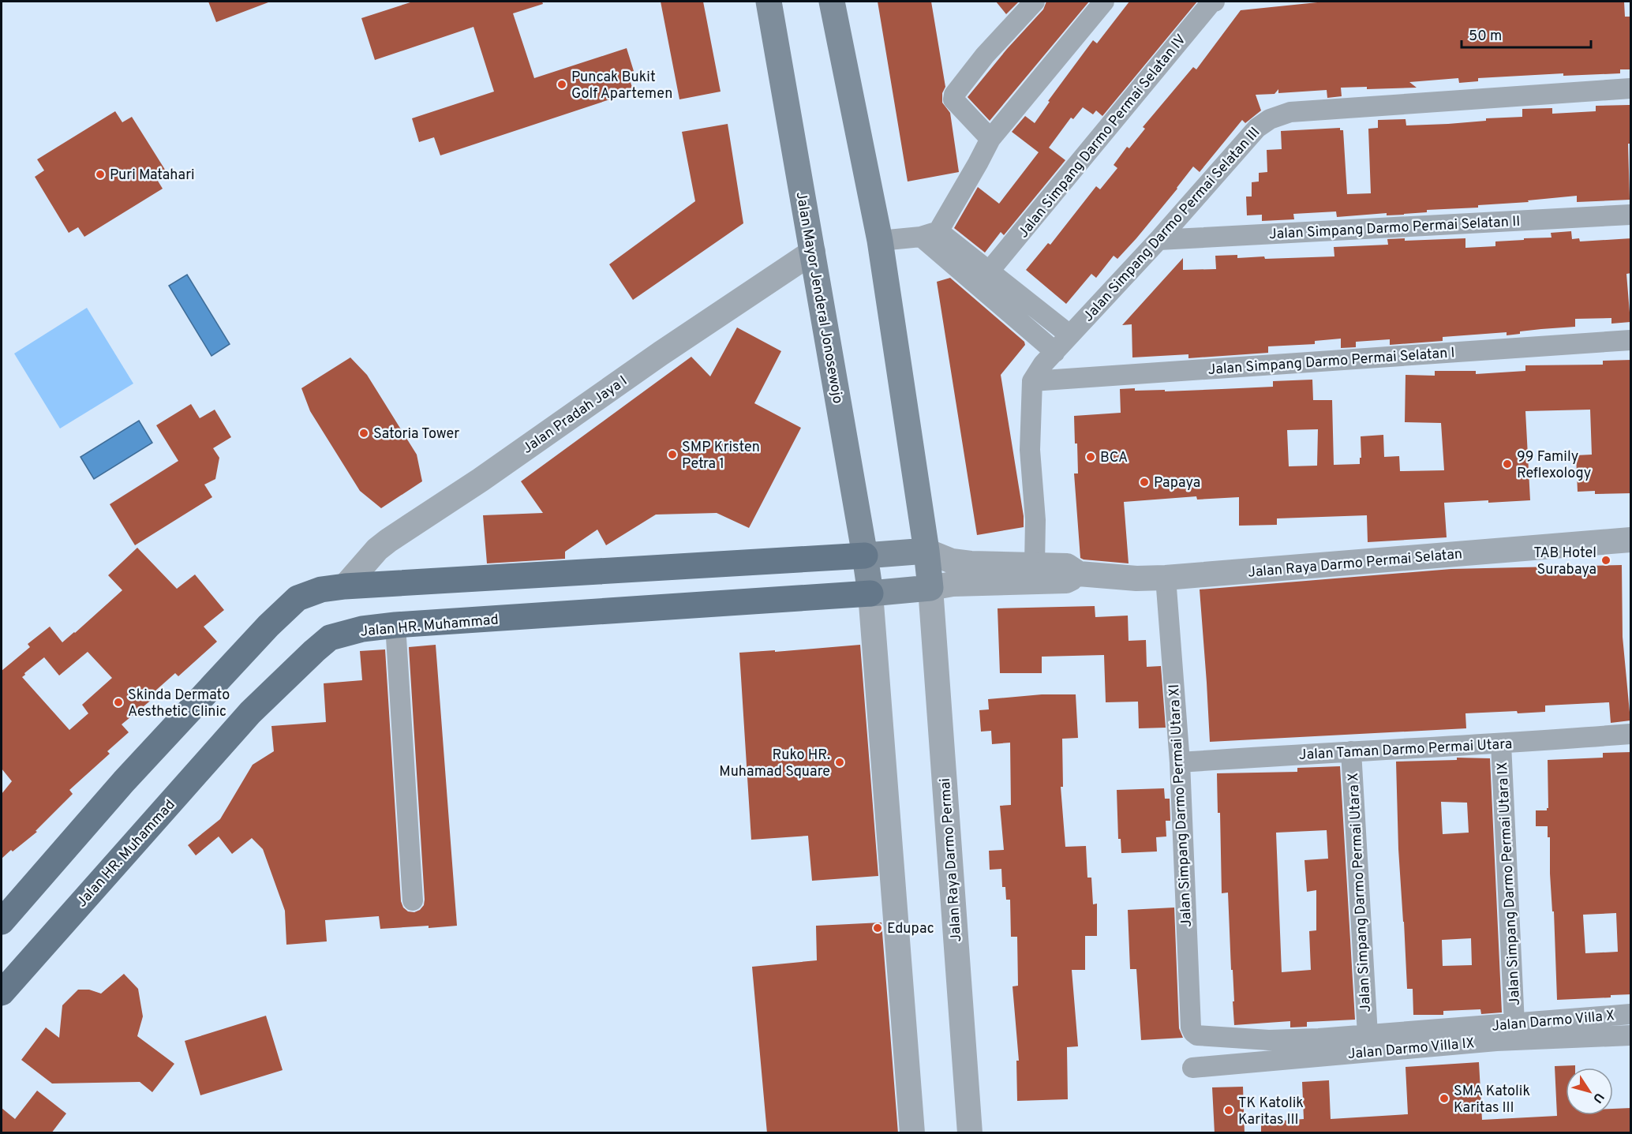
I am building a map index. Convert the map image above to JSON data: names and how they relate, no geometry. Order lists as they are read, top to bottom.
{
  "streets": {
    "main road": ["Jalan Mayor Jenderal Jonosewojo", "Jalan HR. Muhammad"],
    "street": [
      "Jalan Simpang Darmo Permai Selatan IV",
      "Jalan Simpang Darmo Permai Selatan III",
      "Jalan Simpang Darmo Permai Selatan II",
      "Jalan Simpang Darmo Permai Selatan I",
      "Jalan Pradah Jaya I",
      "Jalan Raya Darmo Permai Selatan",
      "Jalan Taman Darmo Permai Utara",
      "Jalan Simpang Darmo Permai Utara XI",
      "Jalan Raya Darmo Permai",
      "Jalan Simpang Darmo Permai Utara IX",
      "Jalan Simpang Darmo Permai Utara X",
      "Jalan Darmo Villa X",
      "Jalan Darmo Villa IX"
    ]
  },
  "crossings": [
    ["Jalan Simpang Darmo Permai Selatan III", "Jalan Simpang Darmo Permai Selatan II"],
    ["Jalan Simpang Darmo Permai Selatan III", "Jalan Simpang Darmo Permai Selatan I"],
    ["Jalan Mayor Jenderal Jonosewojo", "Jalan Pradah Jaya I"],
    ["Jalan Mayor Jenderal Jonosewojo", "Jalan HR. Muhammad"],
    ["Jalan Raya Darmo Permai Selatan", "Jalan Simpang Darmo Permai Utara XI"],
    ["Jalan Raya Darmo Permai Selatan", "Jalan Raya Darmo Permai"],
    ["Jalan Taman Darmo Permai Utara", "Jalan Simpang Darmo Permai Utara XI"],
    ["Jalan Taman Darmo Permai Utara", "Jalan Simpang Darmo Permai Utara IX"],
    ["Jalan Taman Darmo Permai Utara", "Jalan Simpang Darmo Permai Utara X"],
    ["Jalan Simpang Darmo Permai Utara XI", "Jalan Darmo Villa X"],
    ["Jalan Simpang Darmo Permai Utara IX", "Jalan Darmo Villa X"],
    ["Jalan Simpang Darmo Permai Utara X", "Jalan Darmo Villa X"]
  ],
  "places": [
    "Puncak Bukit Golf Apartemen",
    "Puri Matahari",
    "Satoria Tower",
    "SMP Kristen Petra 1",
    "BCA",
    "99 Family Reflexology",
    "Papaya",
    "TAB Hotel Surabaya",
    "Skinda Dermato Aesthetic Clinic",
    "Ruko HR. Muhamad Square",
    "Edupac",
    "SMA Katolik Karitas III",
    "TK Katolik Karitas III"
  ],
  "scale_bar": "50 m",
  "north": "bottom right"
}
